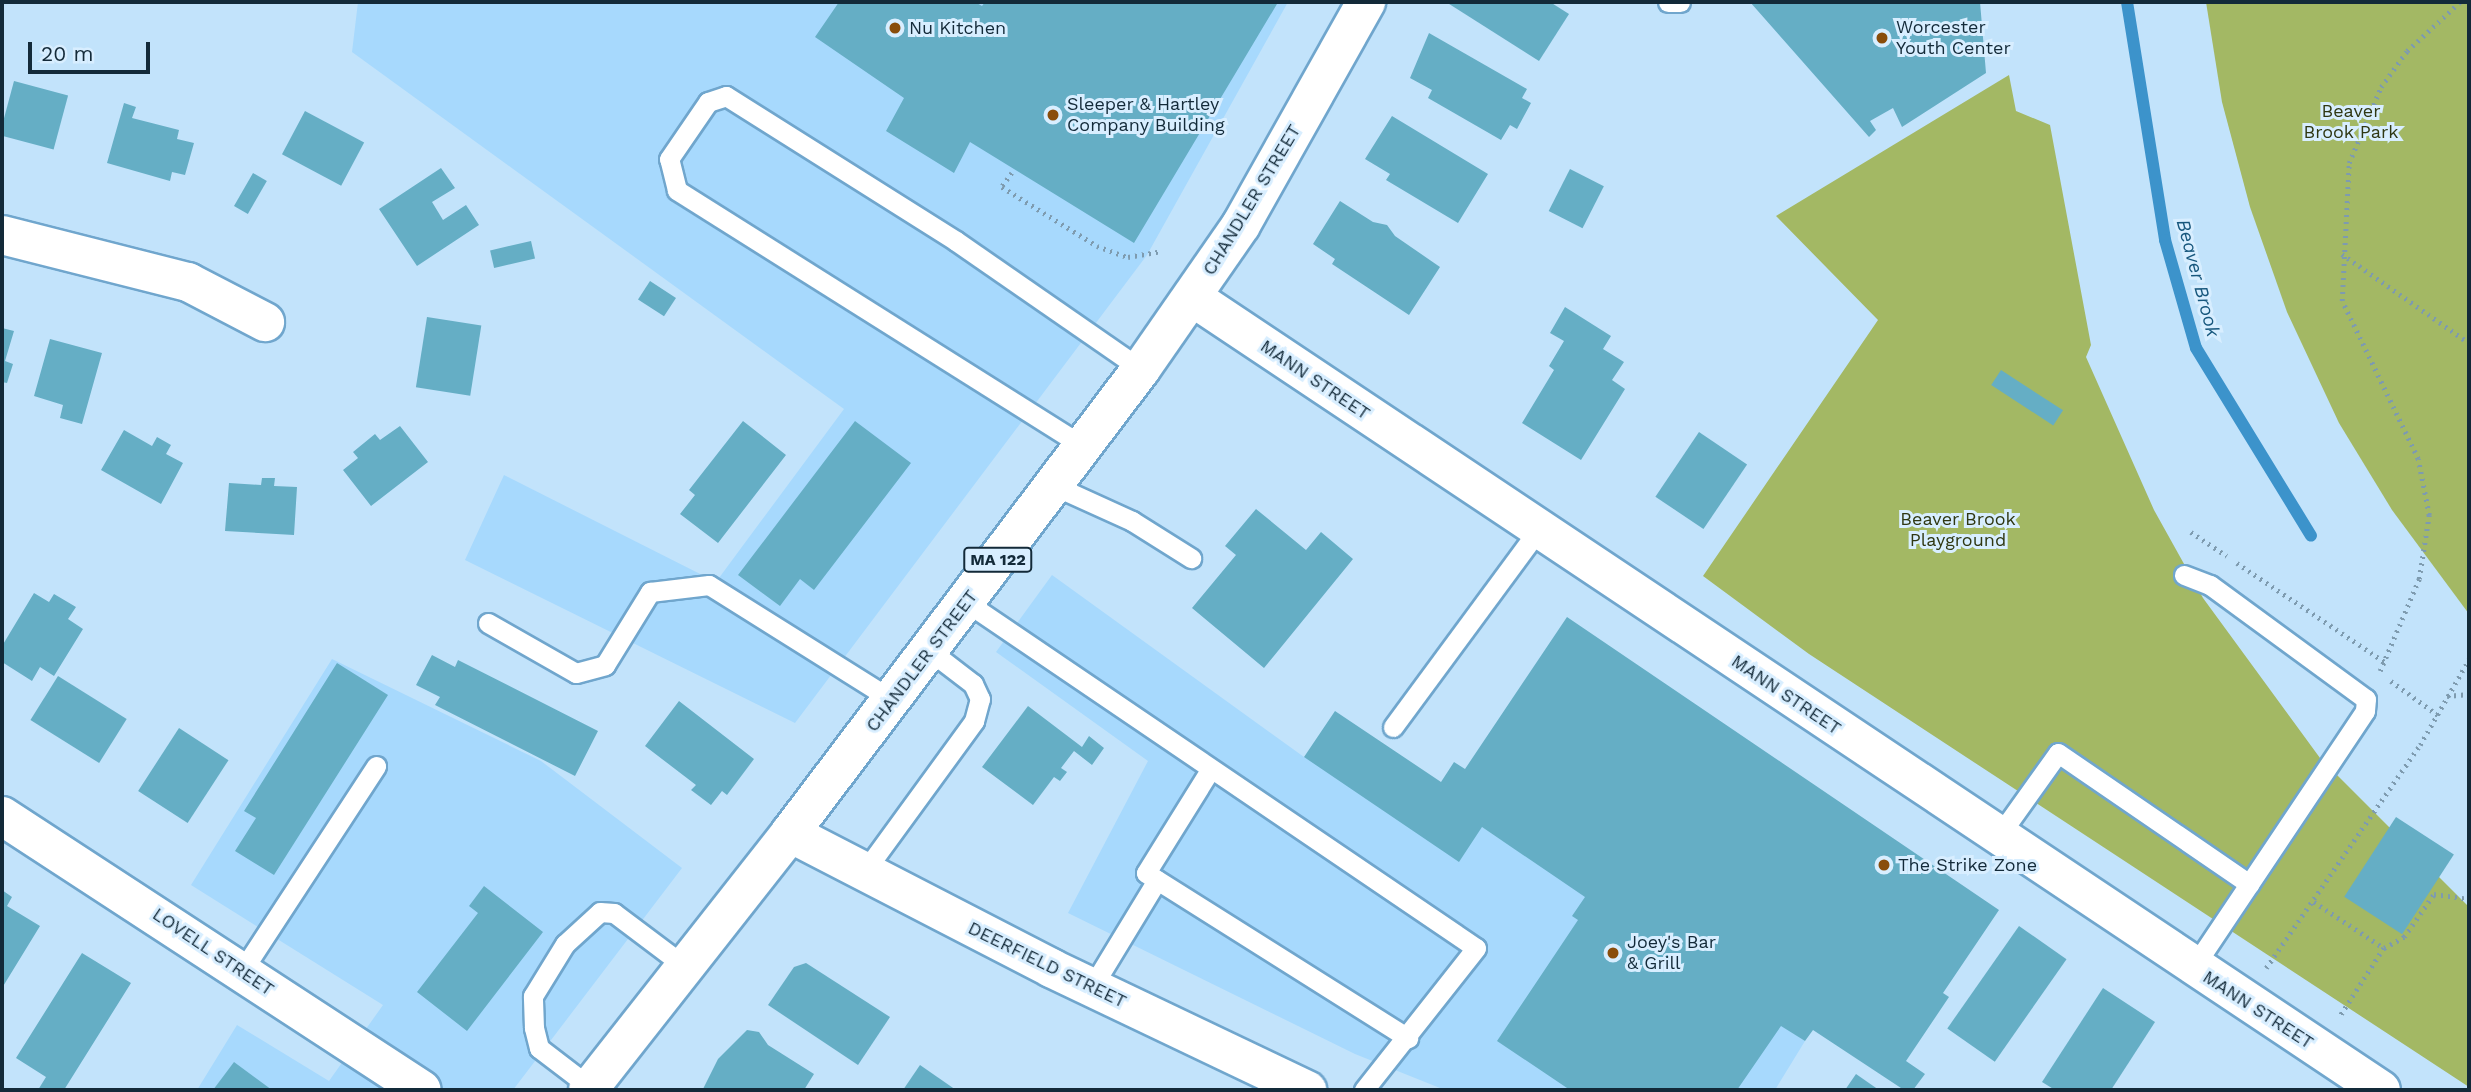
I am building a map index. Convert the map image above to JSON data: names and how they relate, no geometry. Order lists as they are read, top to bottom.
{
  "streets": {
    "street": [
      "CHANDLER STREET",
      "MANN STREET",
      "MA 122",
      "LOVELL STREET",
      "DEERFIELD STREET"
    ]
  },
  "crossings": [
    ["CHANDLER STREET", "MANN STREET"],
    ["CHANDLER STREET", "DEERFIELD STREET"]
  ],
  "water": ["Beaver Brook"],
  "parks": ["Beaver Brook Park", "Beaver Brook Playground"],
  "places": [
    "Nu Kitchen",
    "Worcester Youth Center",
    "Sleeper & Hartley Company Building",
    "The Strike Zone",
    "Joey's Bar & Grill"
  ],
  "scale_bar": "20 m"
}
